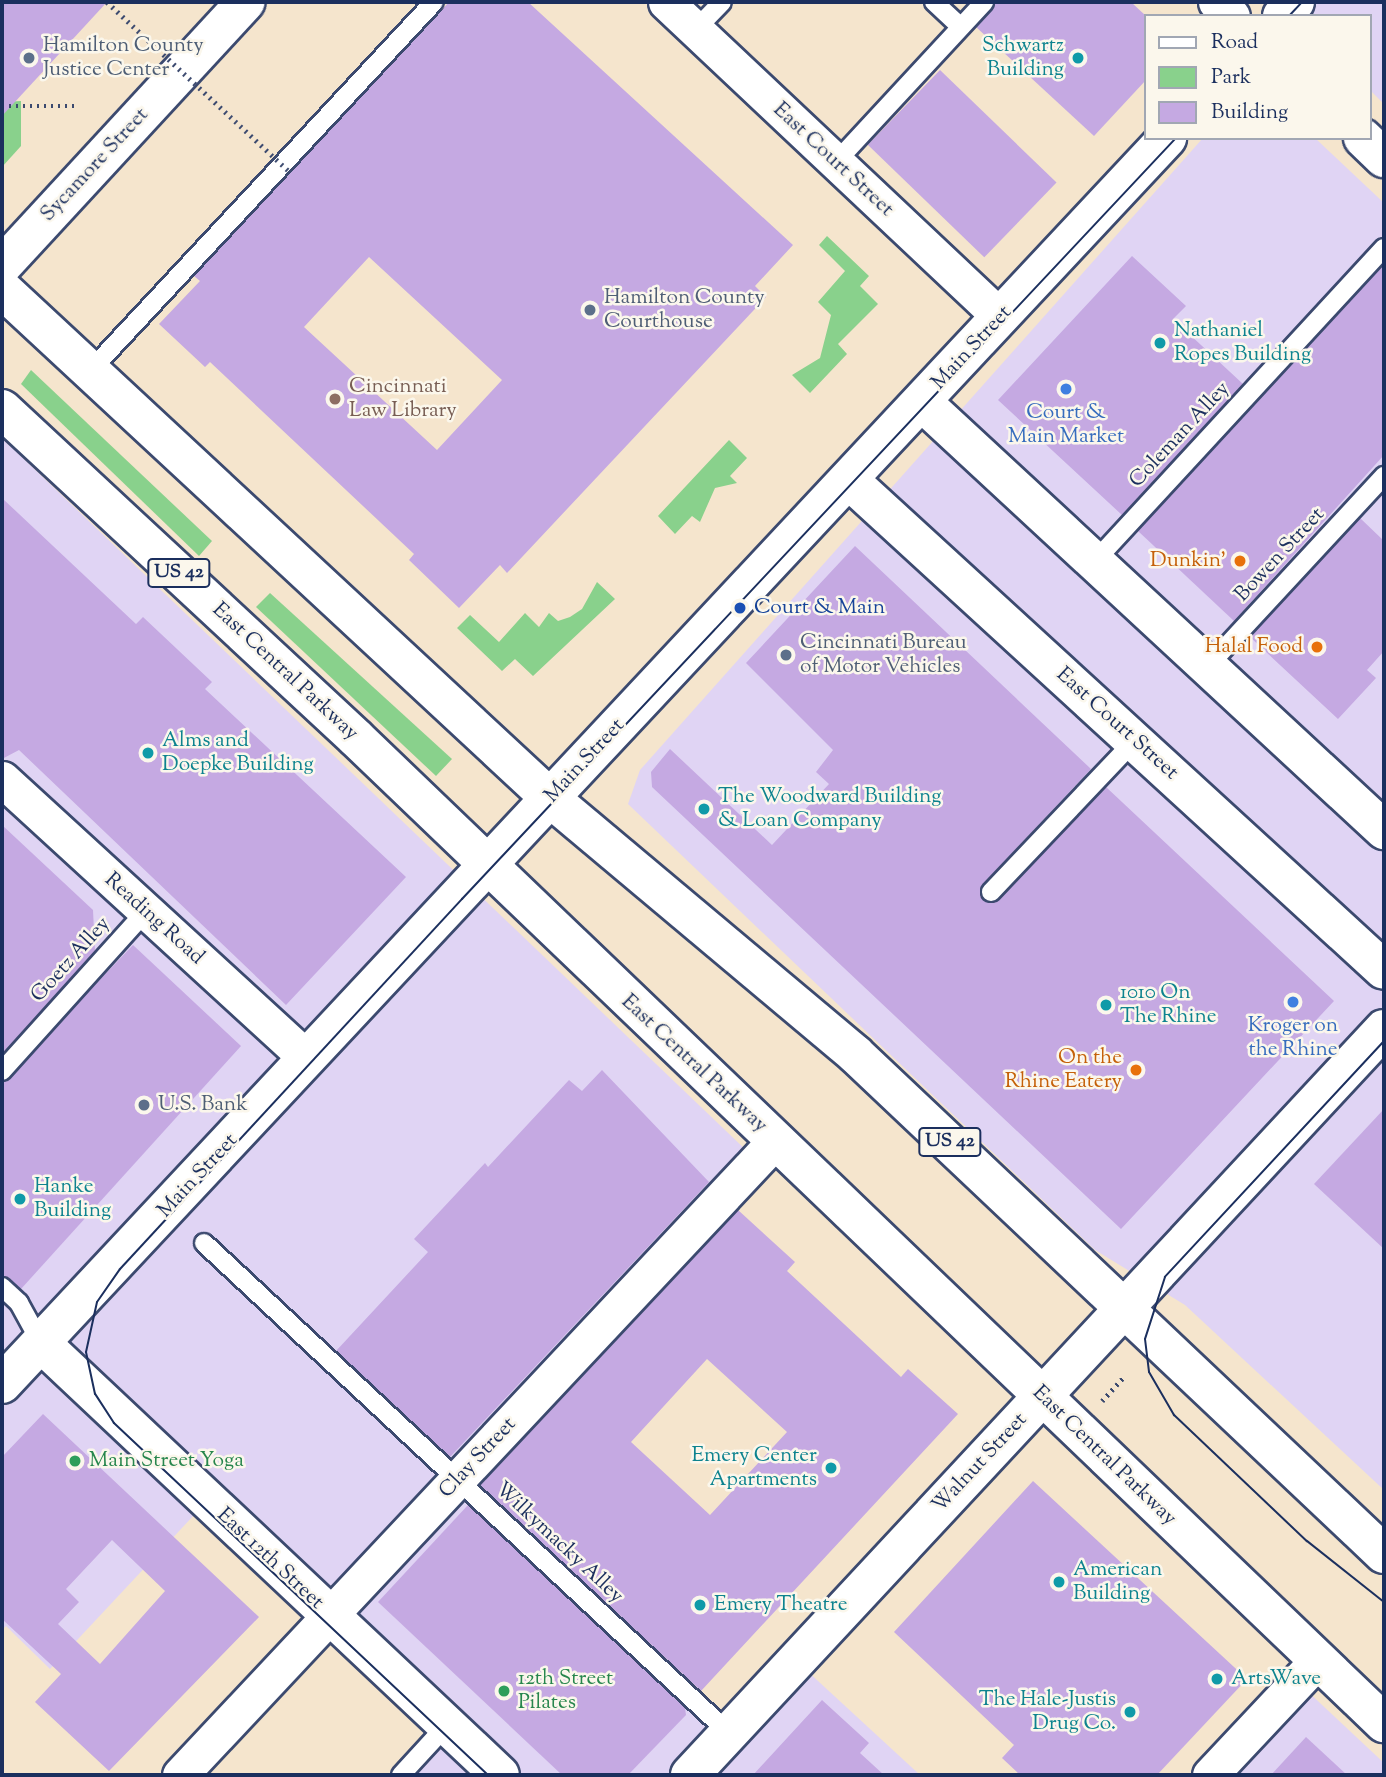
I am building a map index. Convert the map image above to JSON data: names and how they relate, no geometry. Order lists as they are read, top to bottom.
{
  "streets": {
    "street": [
      "East Court Street",
      "Sycamore Street",
      "Main Street",
      "US 42",
      "East Central Parkway",
      "Reading Road",
      "Clay Street",
      "Walnut Street",
      "East 12th Street"
    ],
    "lane": [
      "Coleman Alley",
      "Bowen Street",
      "Goetz Alley",
      "Wilkymacky Alley"
    ]
  },
  "crossings": [
    ["East Court Street", "Main Street"],
    ["Main Street", "US 42"],
    ["Main Street", "East Central Parkway"],
    ["Main Street", "Reading Road"],
    ["Main Street", "East 12th Street"],
    ["US 42", "Walnut Street"],
    ["East Central Parkway", "Clay Street"],
    ["East Central Parkway", "Walnut Street"],
    ["Reading Road", "Goetz Alley"],
    ["Clay Street", "Wilkymacky Alley"],
    ["Clay Street", "East 12th Street"],
    ["Walnut Street", "Wilkymacky Alley"]
  ],
  "places": [
    "Hamilton County Justice Center",
    "Schwartz Building",
    "Hamilton County Courthouse",
    "Nathaniel Ropes Building",
    "Court & Main Market",
    "Cincinnati Law Library",
    "Dunkin'",
    "Court & Main",
    "Halal Food",
    "Cincinnati Bureau of Motor Vehicles",
    "Alms and Doepke Building",
    "The Woodward Building & Loan Company",
    "Kroger on the Rhine",
    "1010 On The Rhine",
    "On the Rhine Eatery",
    "U.S. Bank",
    "Hanke Building",
    "Main Street Yoga",
    "Emery Center Apartments",
    "American Building",
    "Emery Theatre",
    "ArtsWave",
    "12th Street Pilates",
    "The Hale-Justis Drug Co."
  ],
  "legend": ["Road", "Park", "Building"]
}
